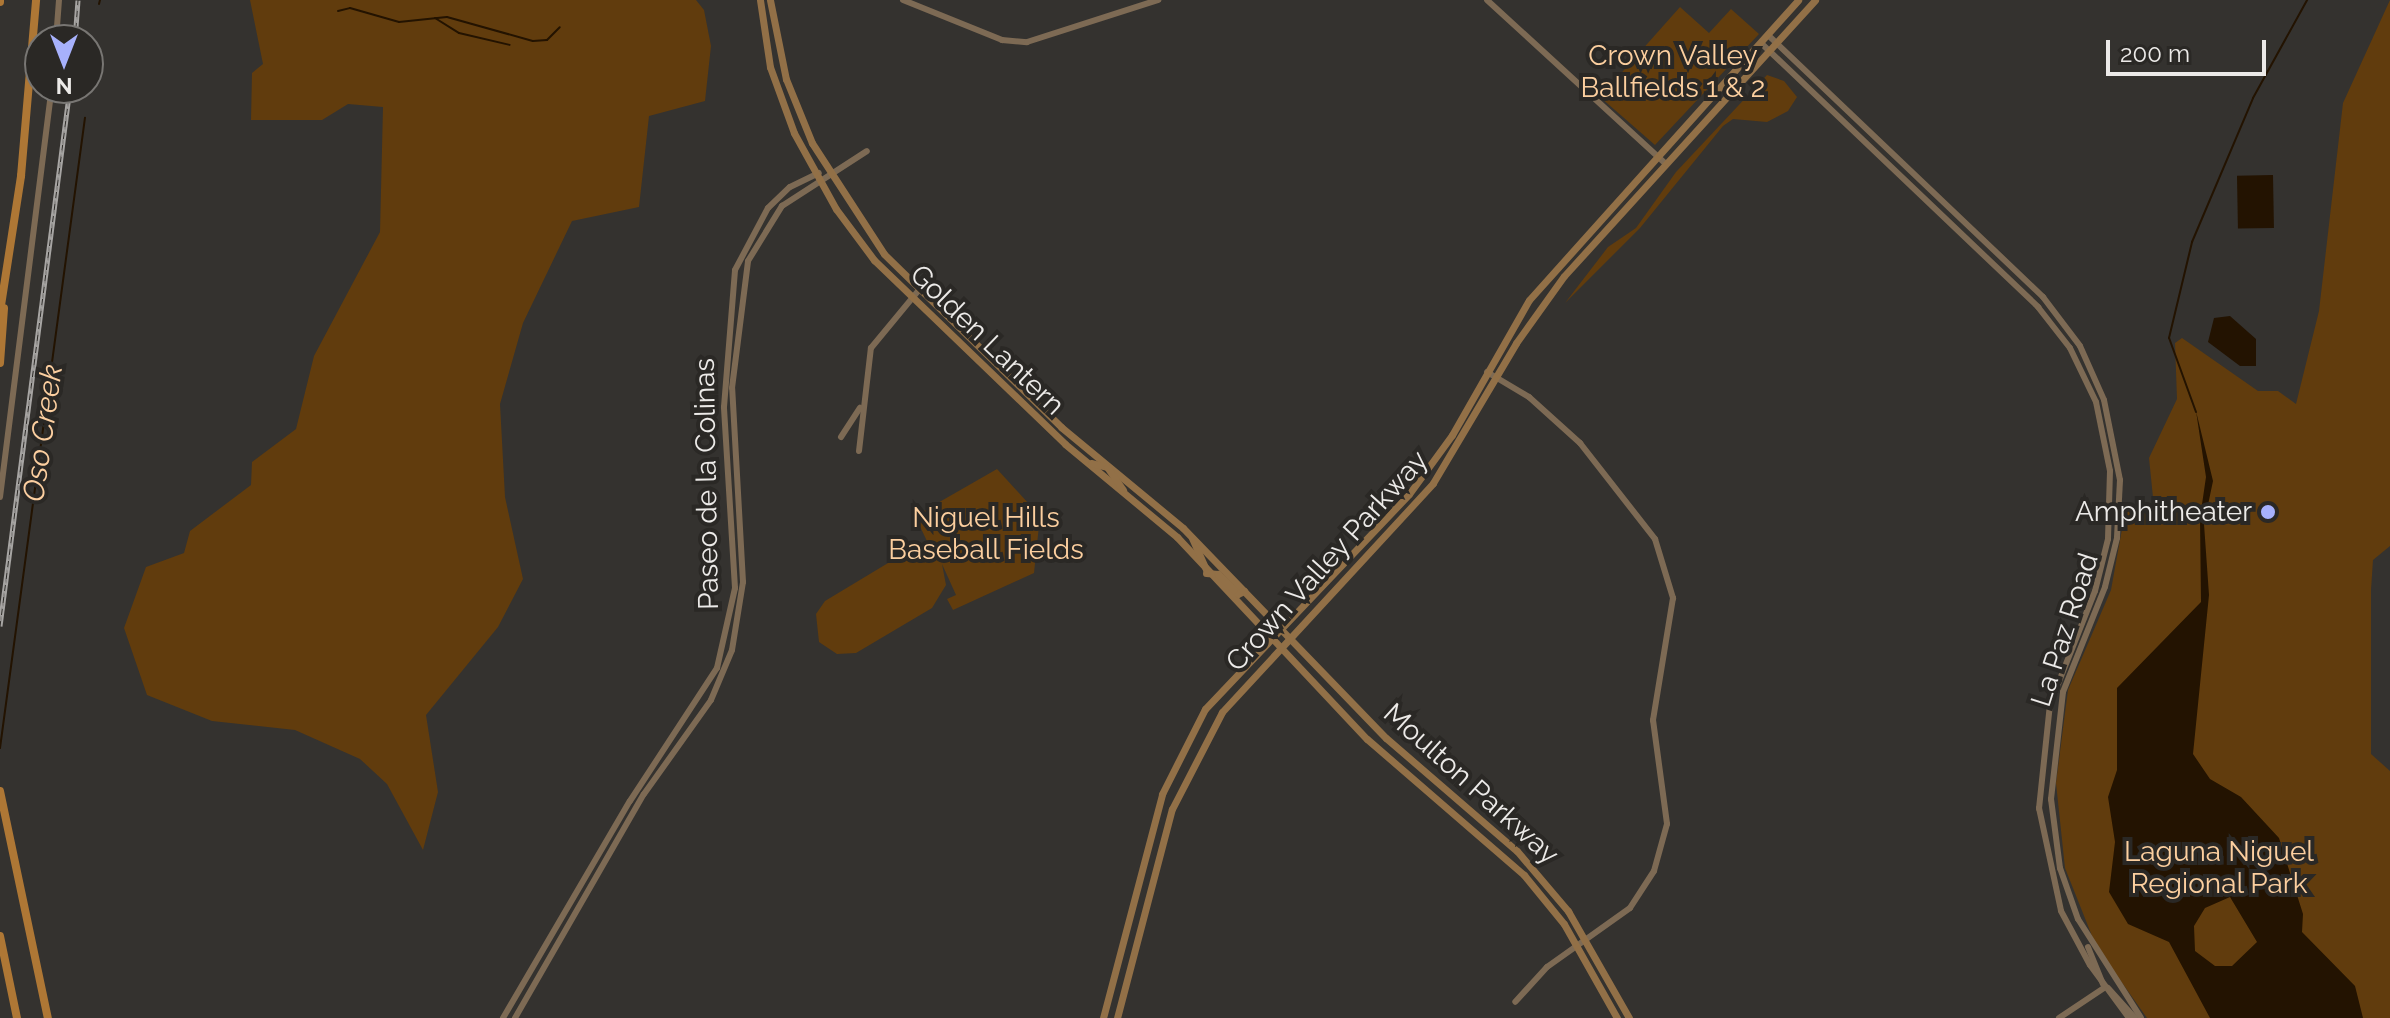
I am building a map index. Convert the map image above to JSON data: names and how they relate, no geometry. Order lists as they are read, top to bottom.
{
  "streets": {
    "main road": [
      "Golden Lantern",
      "Paseo de la Colinas",
      "Crown Valley Parkway",
      "La Paz Road",
      "Moulton Parkway"
    ]
  },
  "crossings": [
    ["Golden Lantern", "Paseo de la Colinas"],
    ["Golden Lantern", "Crown Valley Parkway"],
    ["Golden Lantern", "Moulton Parkway"],
    ["Crown Valley Parkway", "La Paz Road"],
    ["Crown Valley Parkway", "Moulton Parkway"]
  ],
  "water": ["Oso Creek"],
  "parks": ["Crown Valley Ballfields 1 & 2", "Niguel Hills Baseball Fields", "Laguna Niguel Regional Park"],
  "places": ["Amphitheater"],
  "scale_bar": "200 m",
  "north": "bottom"
}
